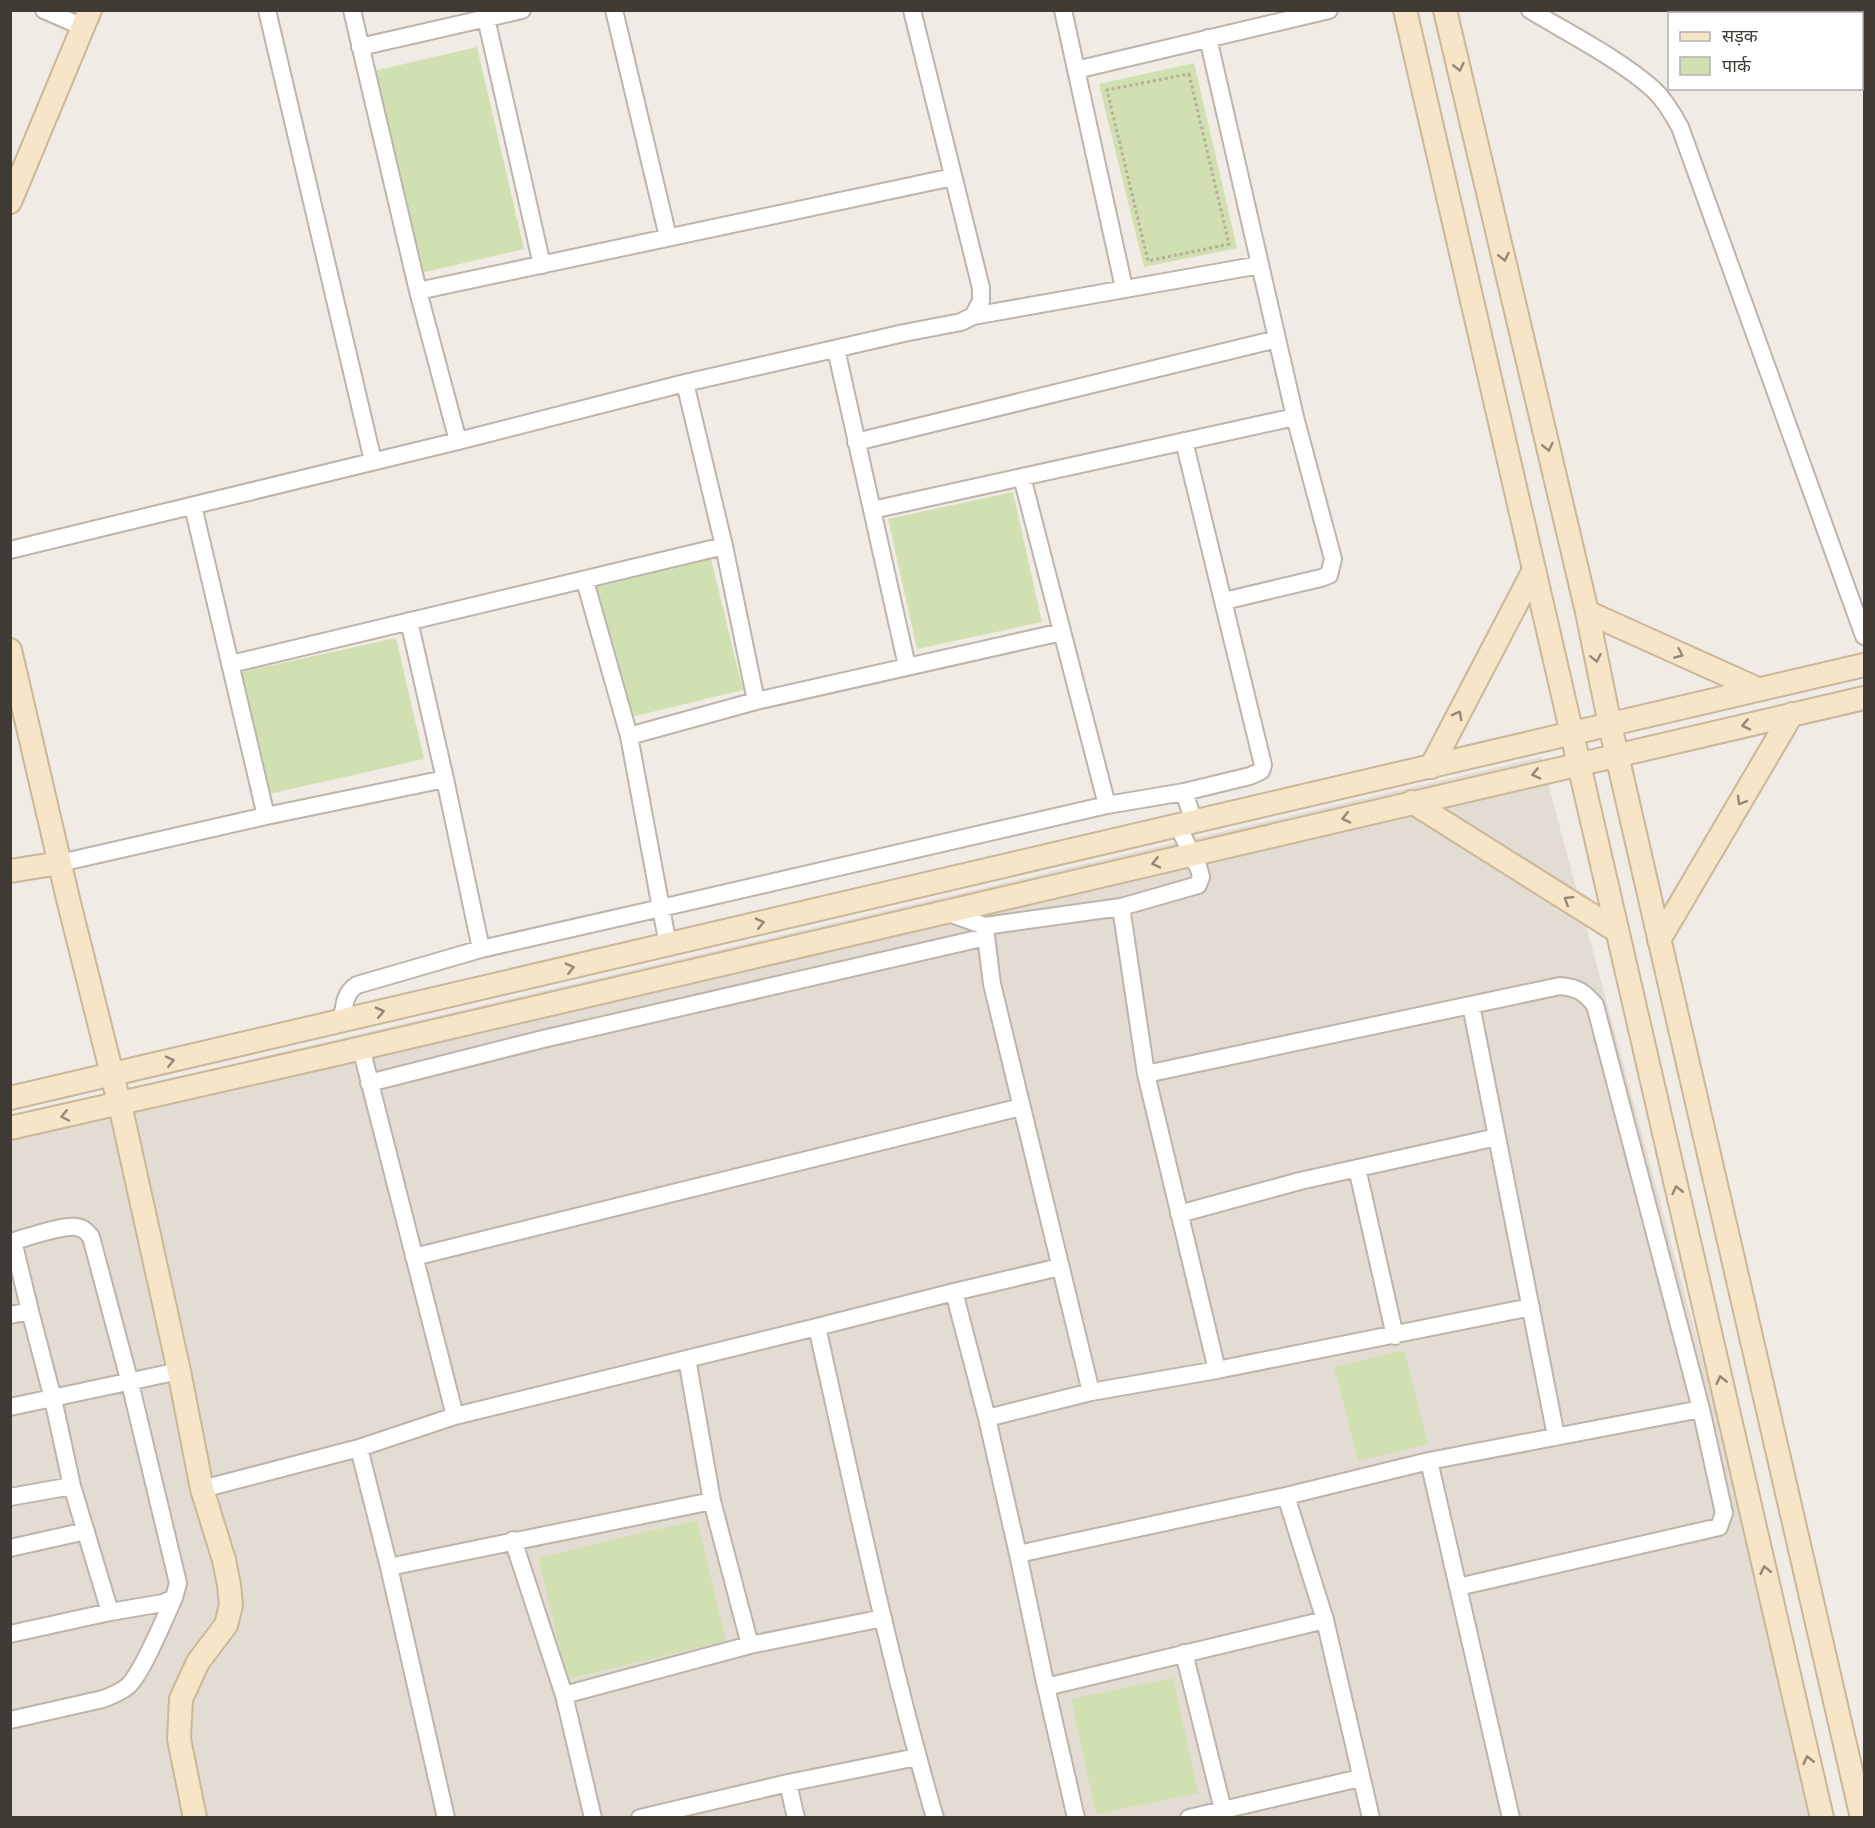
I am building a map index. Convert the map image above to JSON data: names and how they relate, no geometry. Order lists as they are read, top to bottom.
{
  "legend": ["सड़क", "पार्क"]
}
